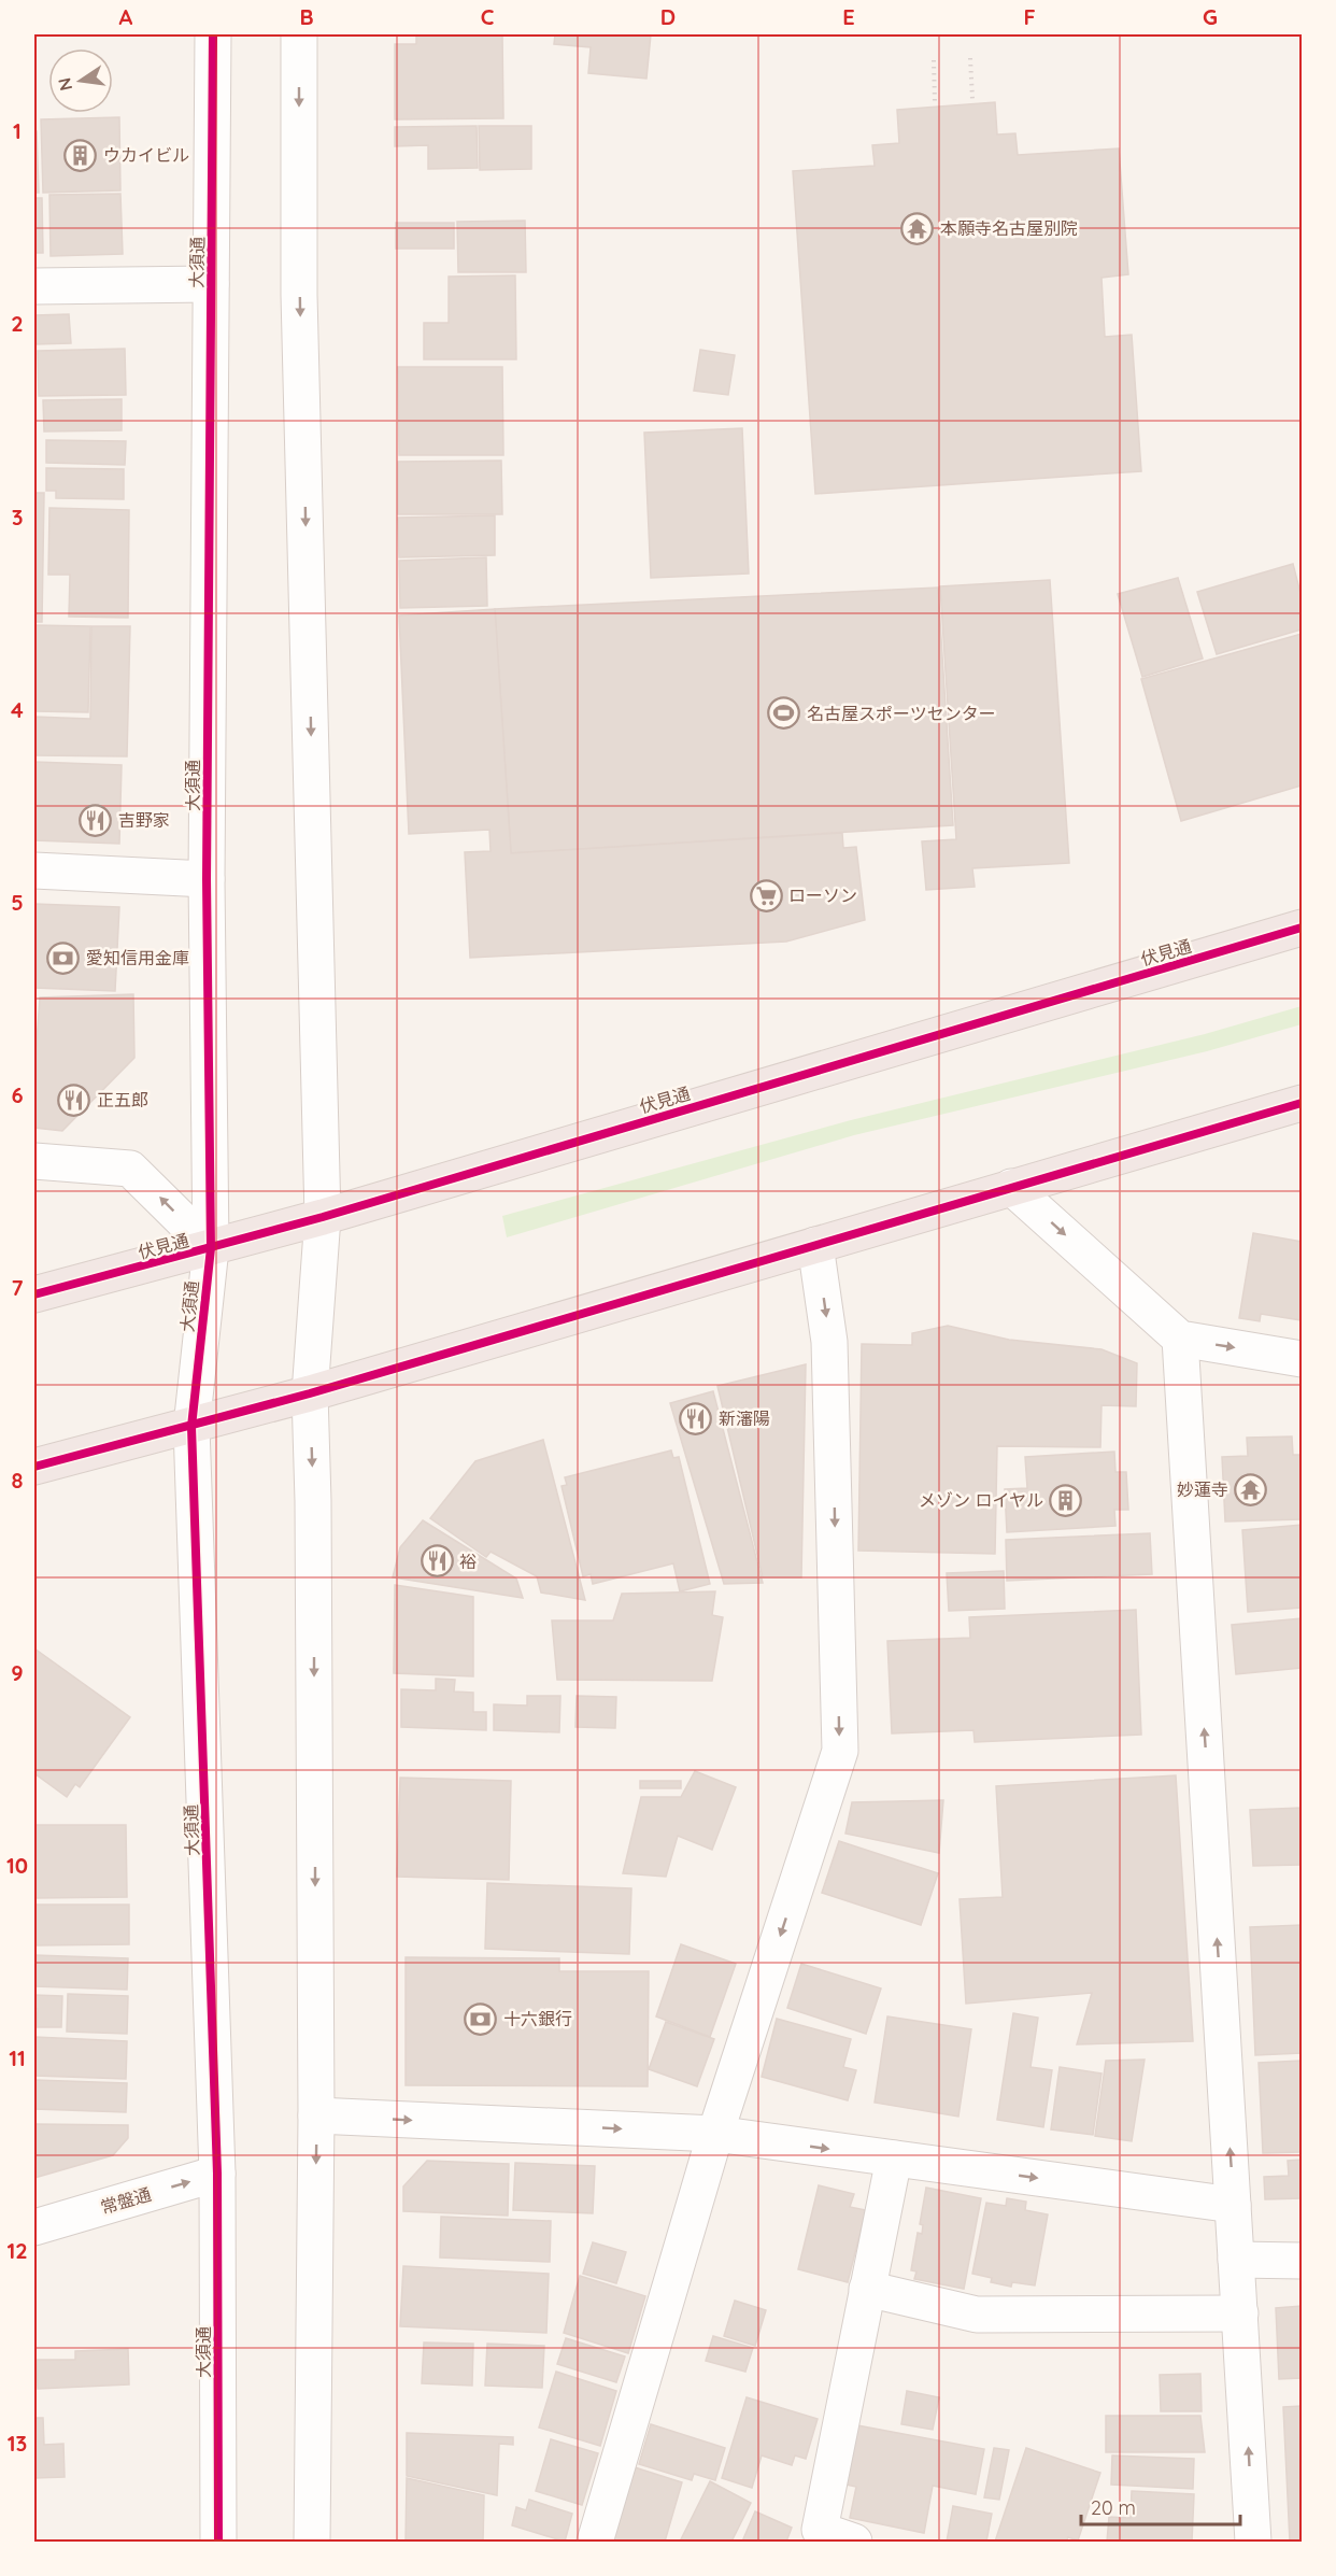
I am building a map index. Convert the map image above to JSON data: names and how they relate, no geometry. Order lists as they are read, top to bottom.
{
  "streets": {
    "highway": ["伏見通"],
    "street": ["大須通", "常盤通"]
  },
  "crossings": [
    ["大須通", "伏見通"],
    ["大須通", "常盤通"]
  ],
  "one_way": ["常盤通"],
  "places": {
    "building": ["ウカイビル", "メゾン ロイヤル"],
    "temple": ["本願寺名古屋別院", "妙蓮寺"],
    "sports": ["名古屋スポーツセンター"],
    "restaurant": [
      "吉野家",
      "正五郎",
      "新瀋陽",
      "裕"
    ],
    "supermarket": ["ローソン"],
    "bank": ["愛知信用金庫", "十六銀行"]
  },
  "scale_bar": "20 m",
  "north": "left",
  "grid": {
    "columns": [
      "A",
      "B",
      "C",
      "D",
      "E",
      "F",
      "G"
    ],
    "rows": [
      "1",
      "2",
      "3",
      "4",
      "5",
      "6",
      "7",
      "8",
      "9",
      "10",
      "11",
      "12",
      "13"
    ]
  }
}
